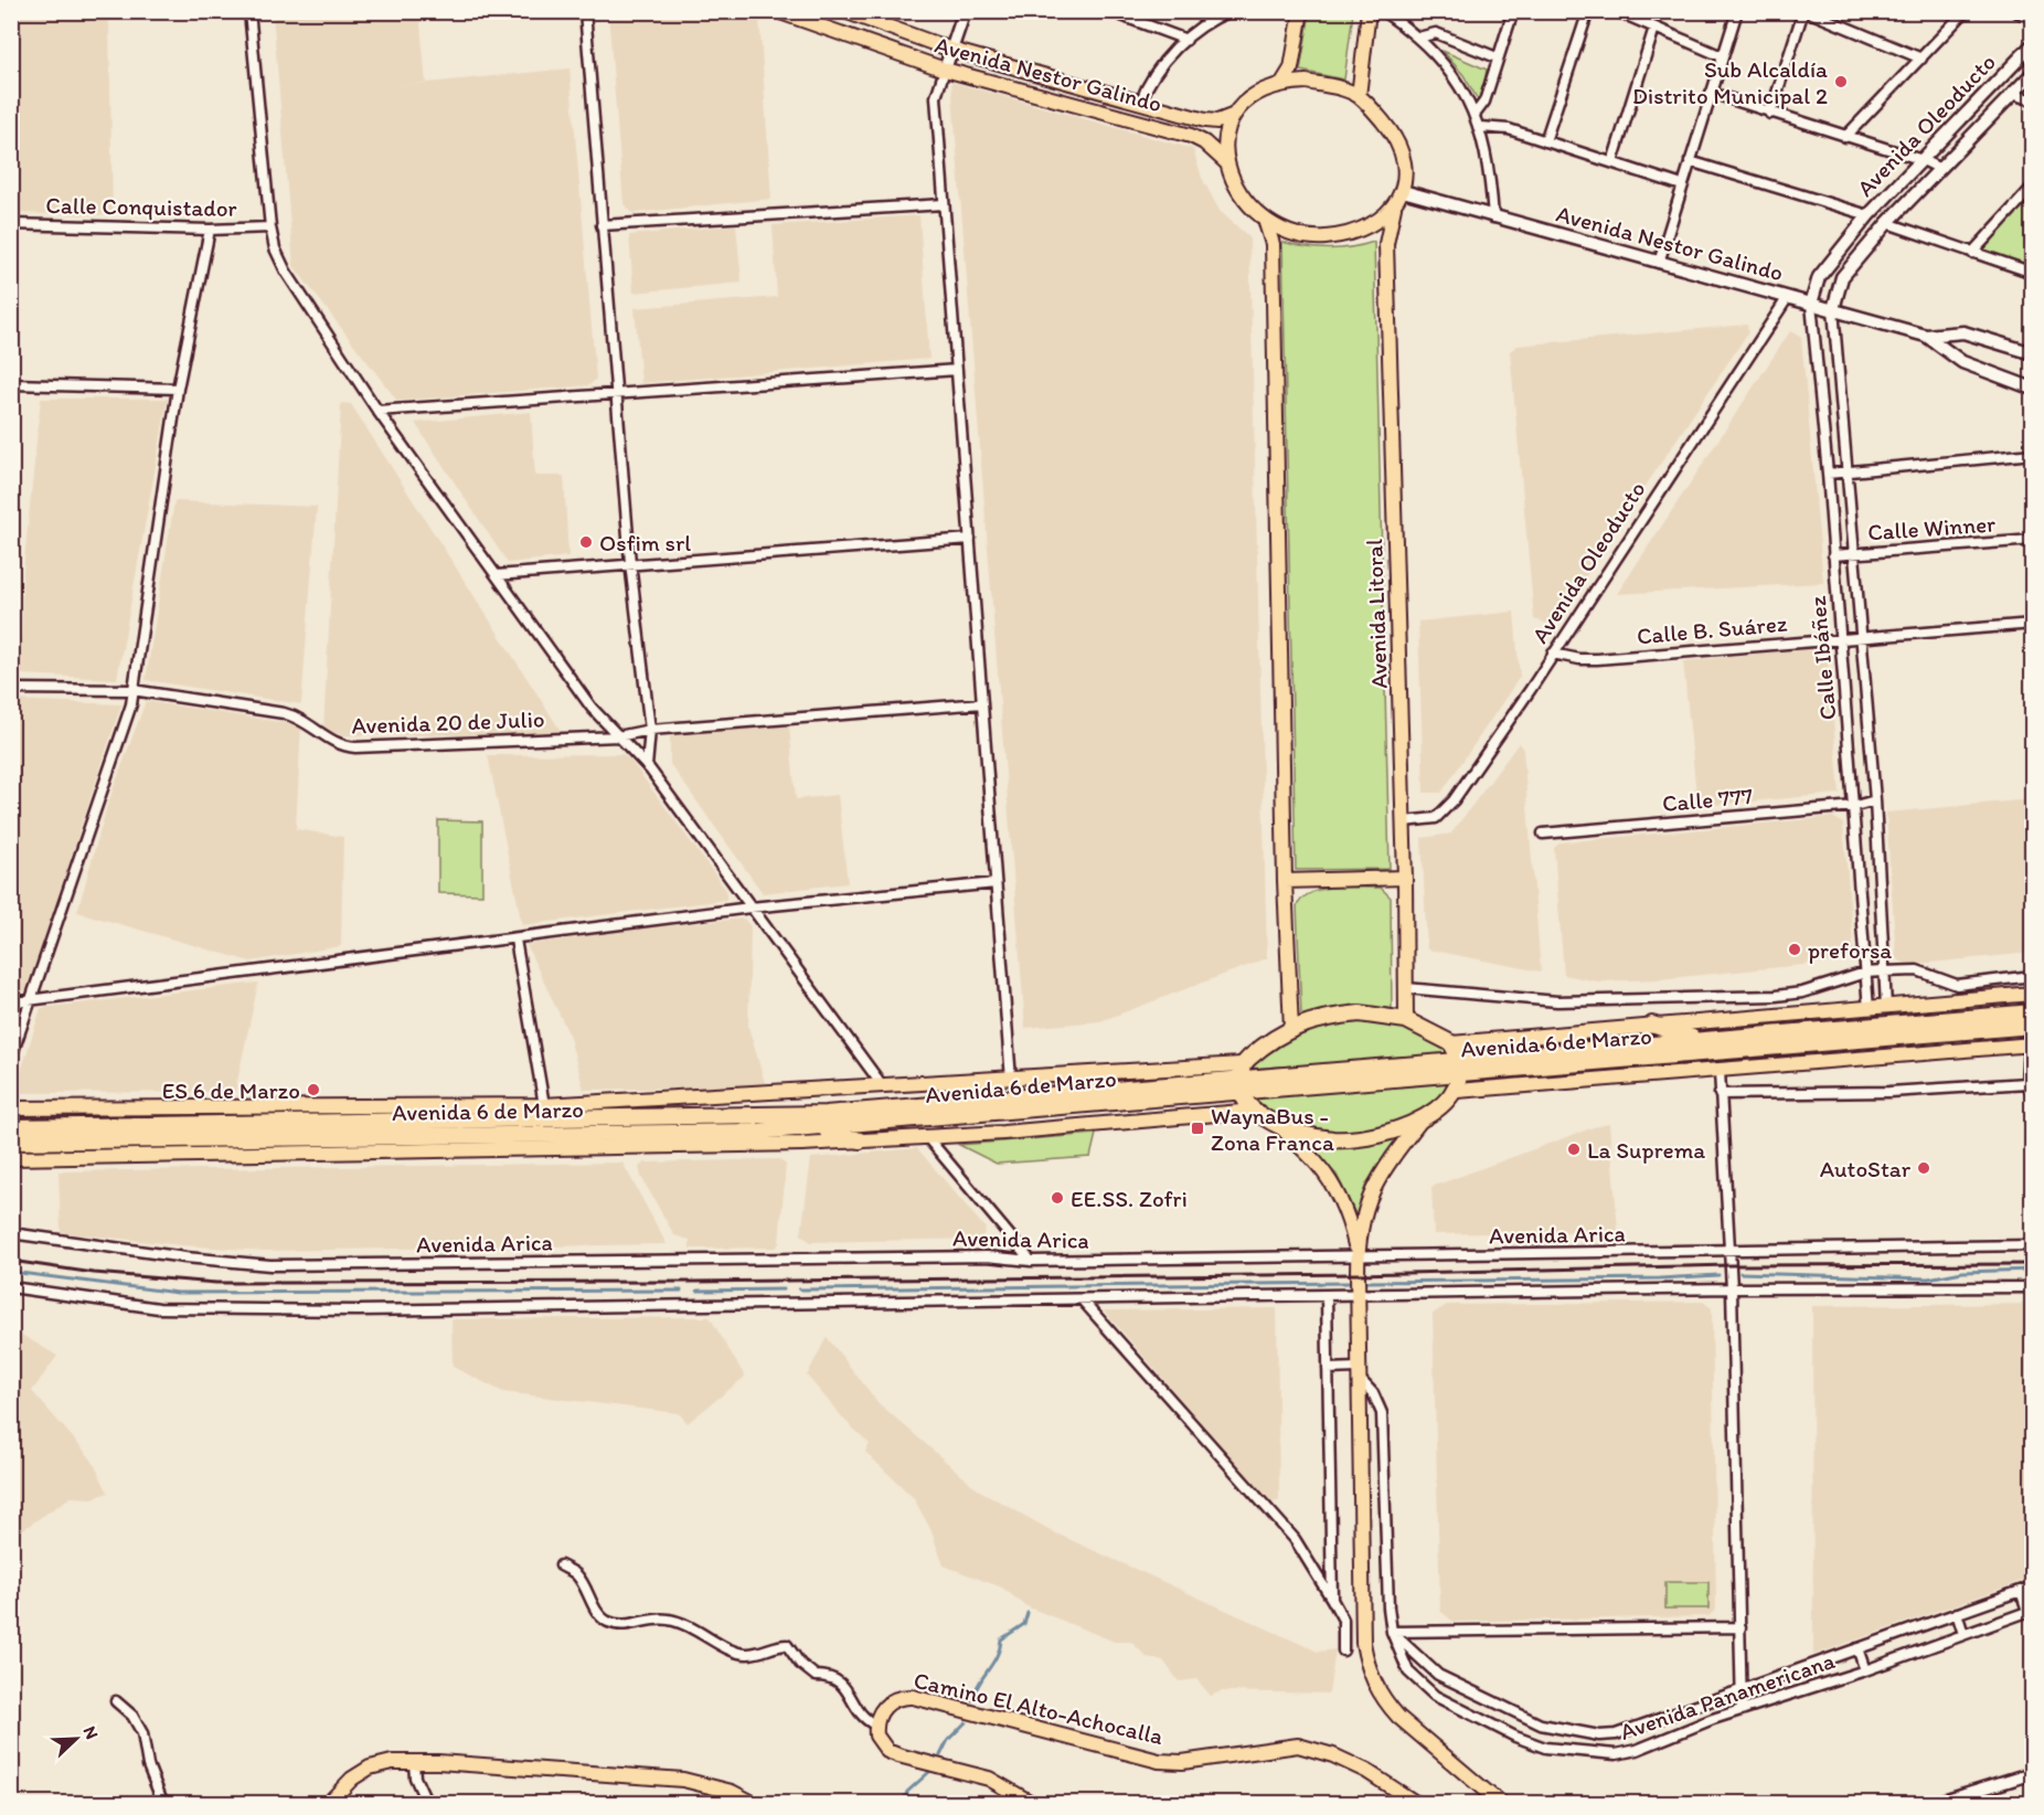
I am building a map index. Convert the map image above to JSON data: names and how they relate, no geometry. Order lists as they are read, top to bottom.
{
  "streets": {
    "highway": ["Avenida 6 de Marzo"],
    "main road": ["Avenida Nestor Galindo", "Avenida Litoral", "Camino El Alto-Achocalla"],
    "street": [
      "Avenida Oleoducto",
      "Calle Conquistador",
      "Calle Winner",
      "Calle B. Suárez",
      "Calle Ibáñez",
      "Avenida 20 de Julio",
      "Calle 777",
      "Avenida Arica",
      "Avenida Panamericana"
    ]
  },
  "crossings": [
    ["Avenida Nestor Galindo", "Avenida Oleoducto"],
    ["Avenida Nestor Galindo", "Avenida Litoral"],
    ["Avenida Nestor Galindo", "Calle Ibáñez"],
    ["Avenida Oleoducto", "Avenida Litoral"],
    ["Avenida Oleoducto", "Calle B. Suárez"],
    ["Avenida Oleoducto", "Calle Ibáñez"],
    ["Calle Winner", "Calle Ibáñez"],
    ["Calle B. Suárez", "Calle Ibáñez"],
    ["Calle Ibáñez", "Calle 777"],
    ["Calle Ibáñez", "Avenida 6 de Marzo"]
  ],
  "places": {
    "other": [
      "Sub Alcaldía Distrito Municipal 2",
      "Osfim srl",
      "preforsa",
      "ES 6 de Marzo",
      "La Suprema",
      "AutoStar",
      "EE.SS. Zofri"
    ],
    "transit": ["WaynaBus - Zona Franca"]
  },
  "north": "top right"
}
